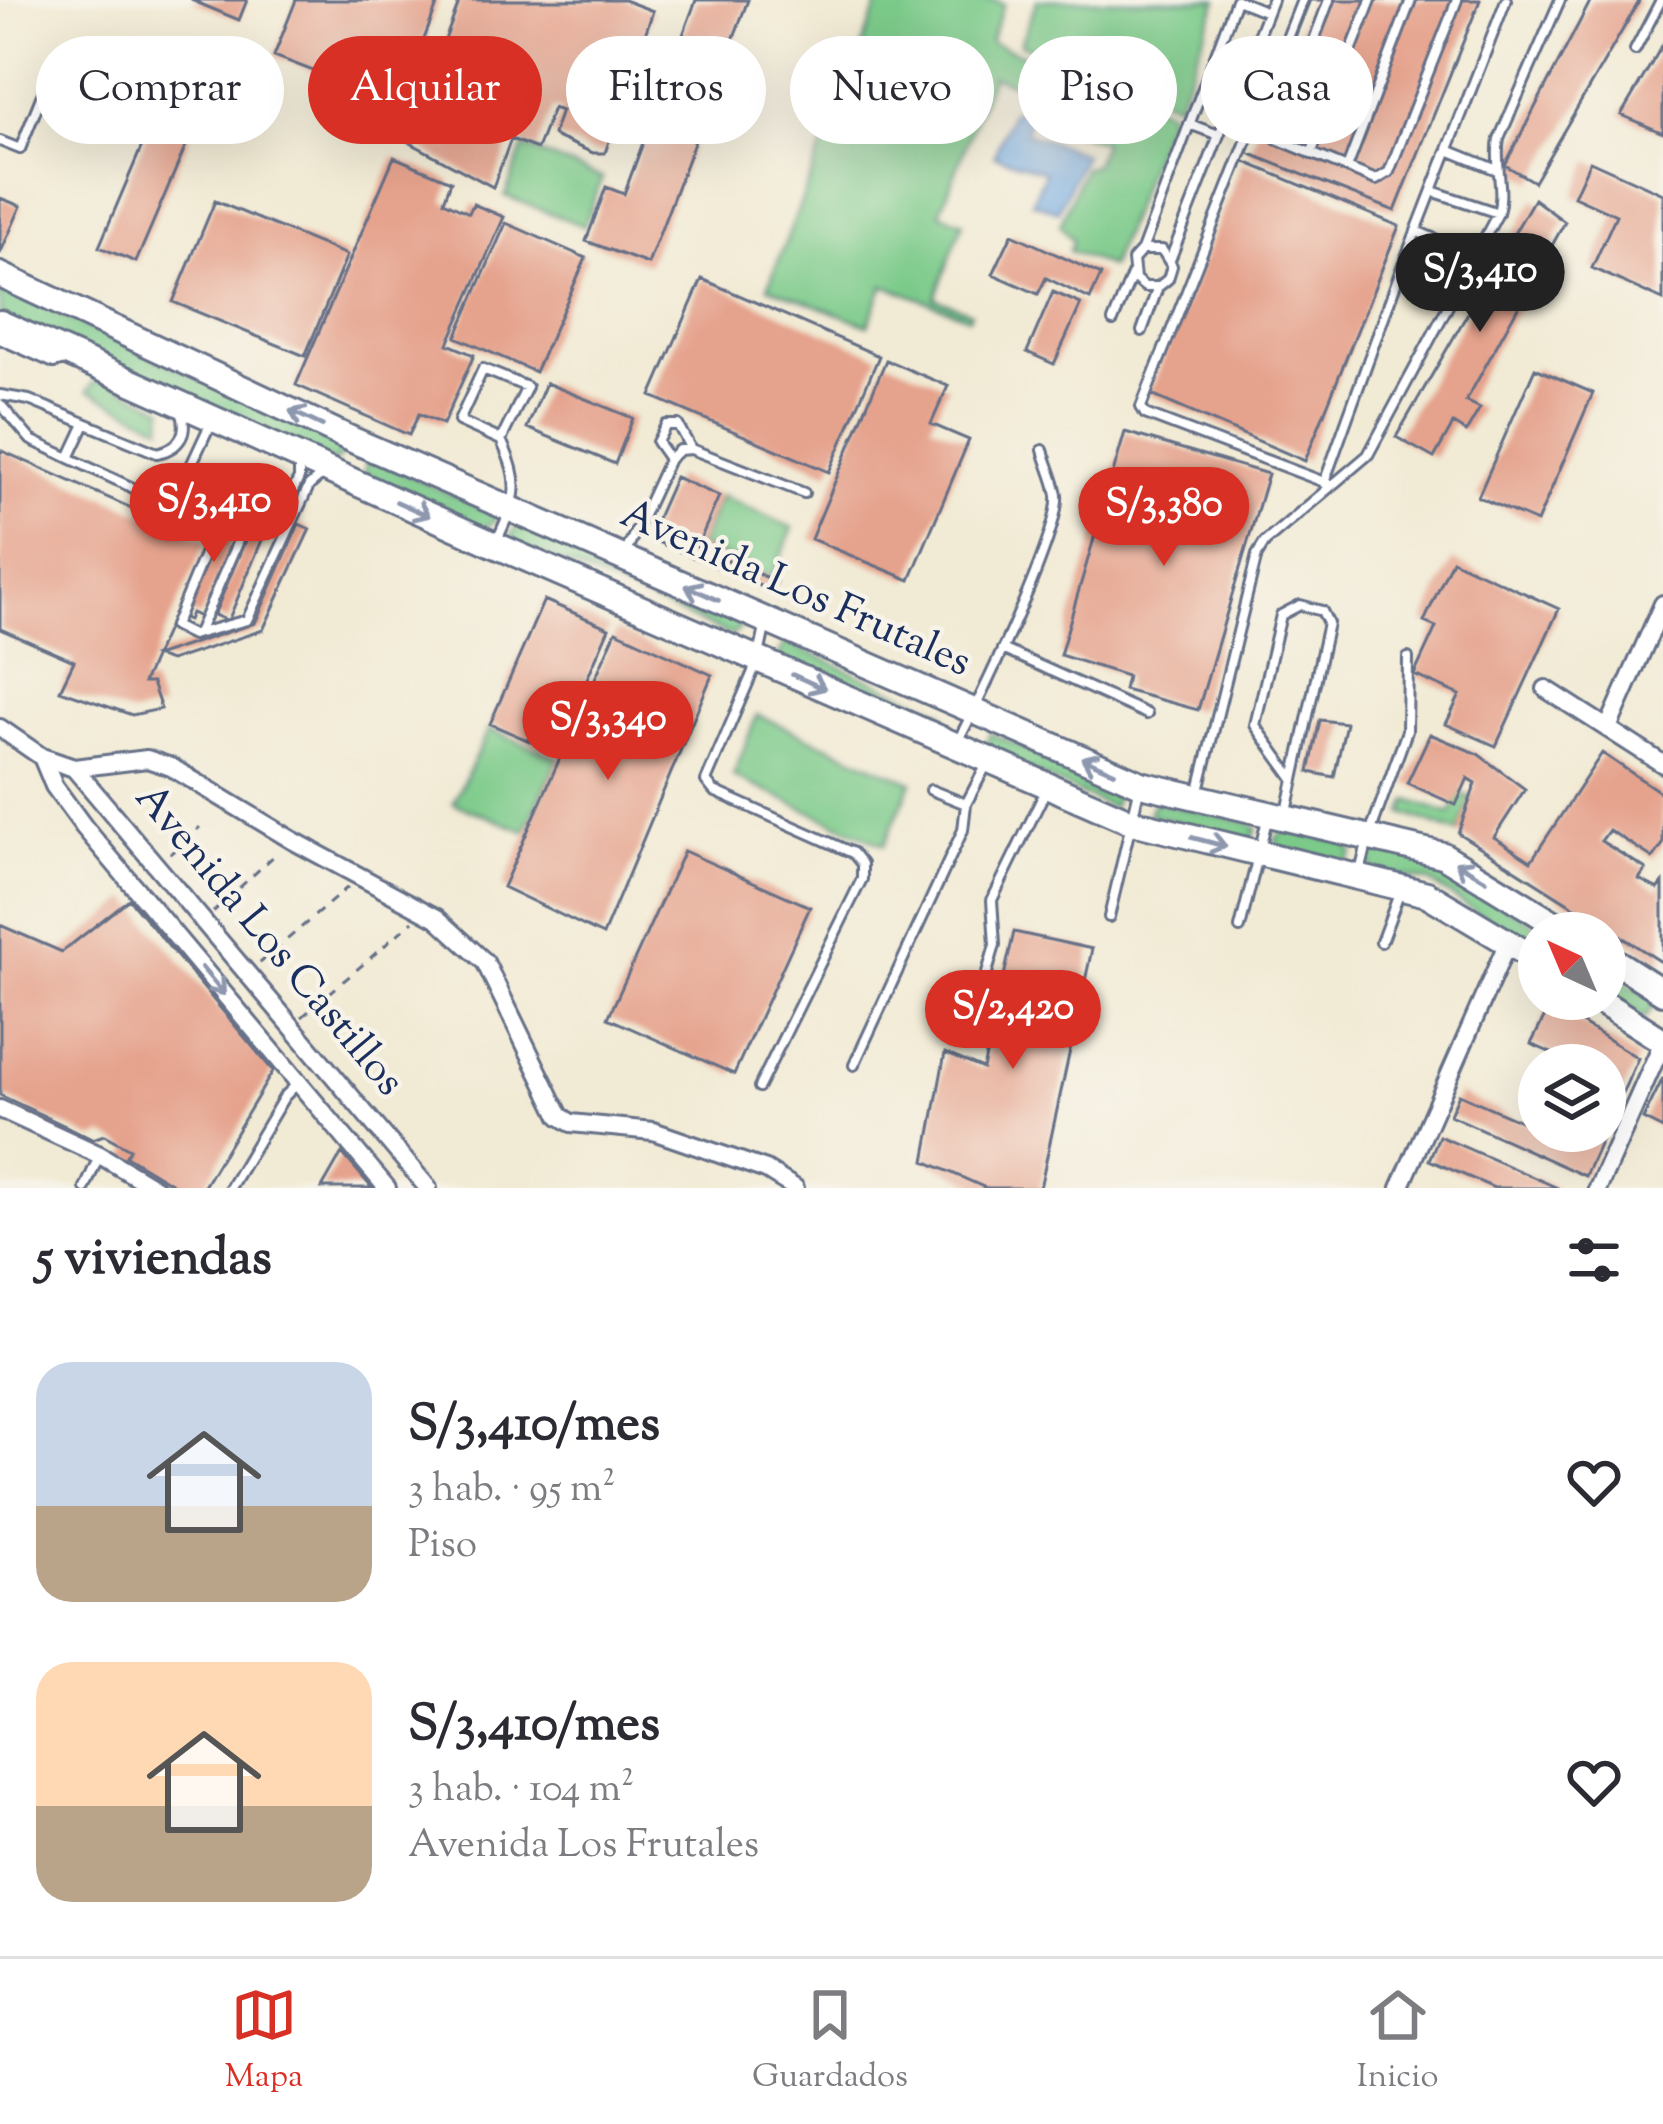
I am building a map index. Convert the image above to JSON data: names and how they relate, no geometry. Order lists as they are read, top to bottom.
{
  "streets": {
    "main road": ["Avenida Los Frutales"],
    "street": ["Avenida Los Castillos"]
  },
  "north": "top left",
  "page": {
    "chip": [
      "Comprar",
      "Alquilar",
      "Filtros",
      "Nuevo",
      "Piso",
      "Casa"
    ],
    "price": [
      "S/3,410",
      "S/3,410",
      "S/3,380",
      "S/3,340",
      "S/2,420"
    ],
    "heading": "5 viviendas",
    "list": [
      {
        "name": "S/3,410/mes",
        "note": "3 hab. · 95 m² · Piso"
      },
      {
        "name": "S/3,410/mes",
        "note": "3 hab. · 104 m² · Avenida Los Frutales"
      }
    ],
    "tabs": ["Mapa", "Guardados", "Inicio"]
  }
}
